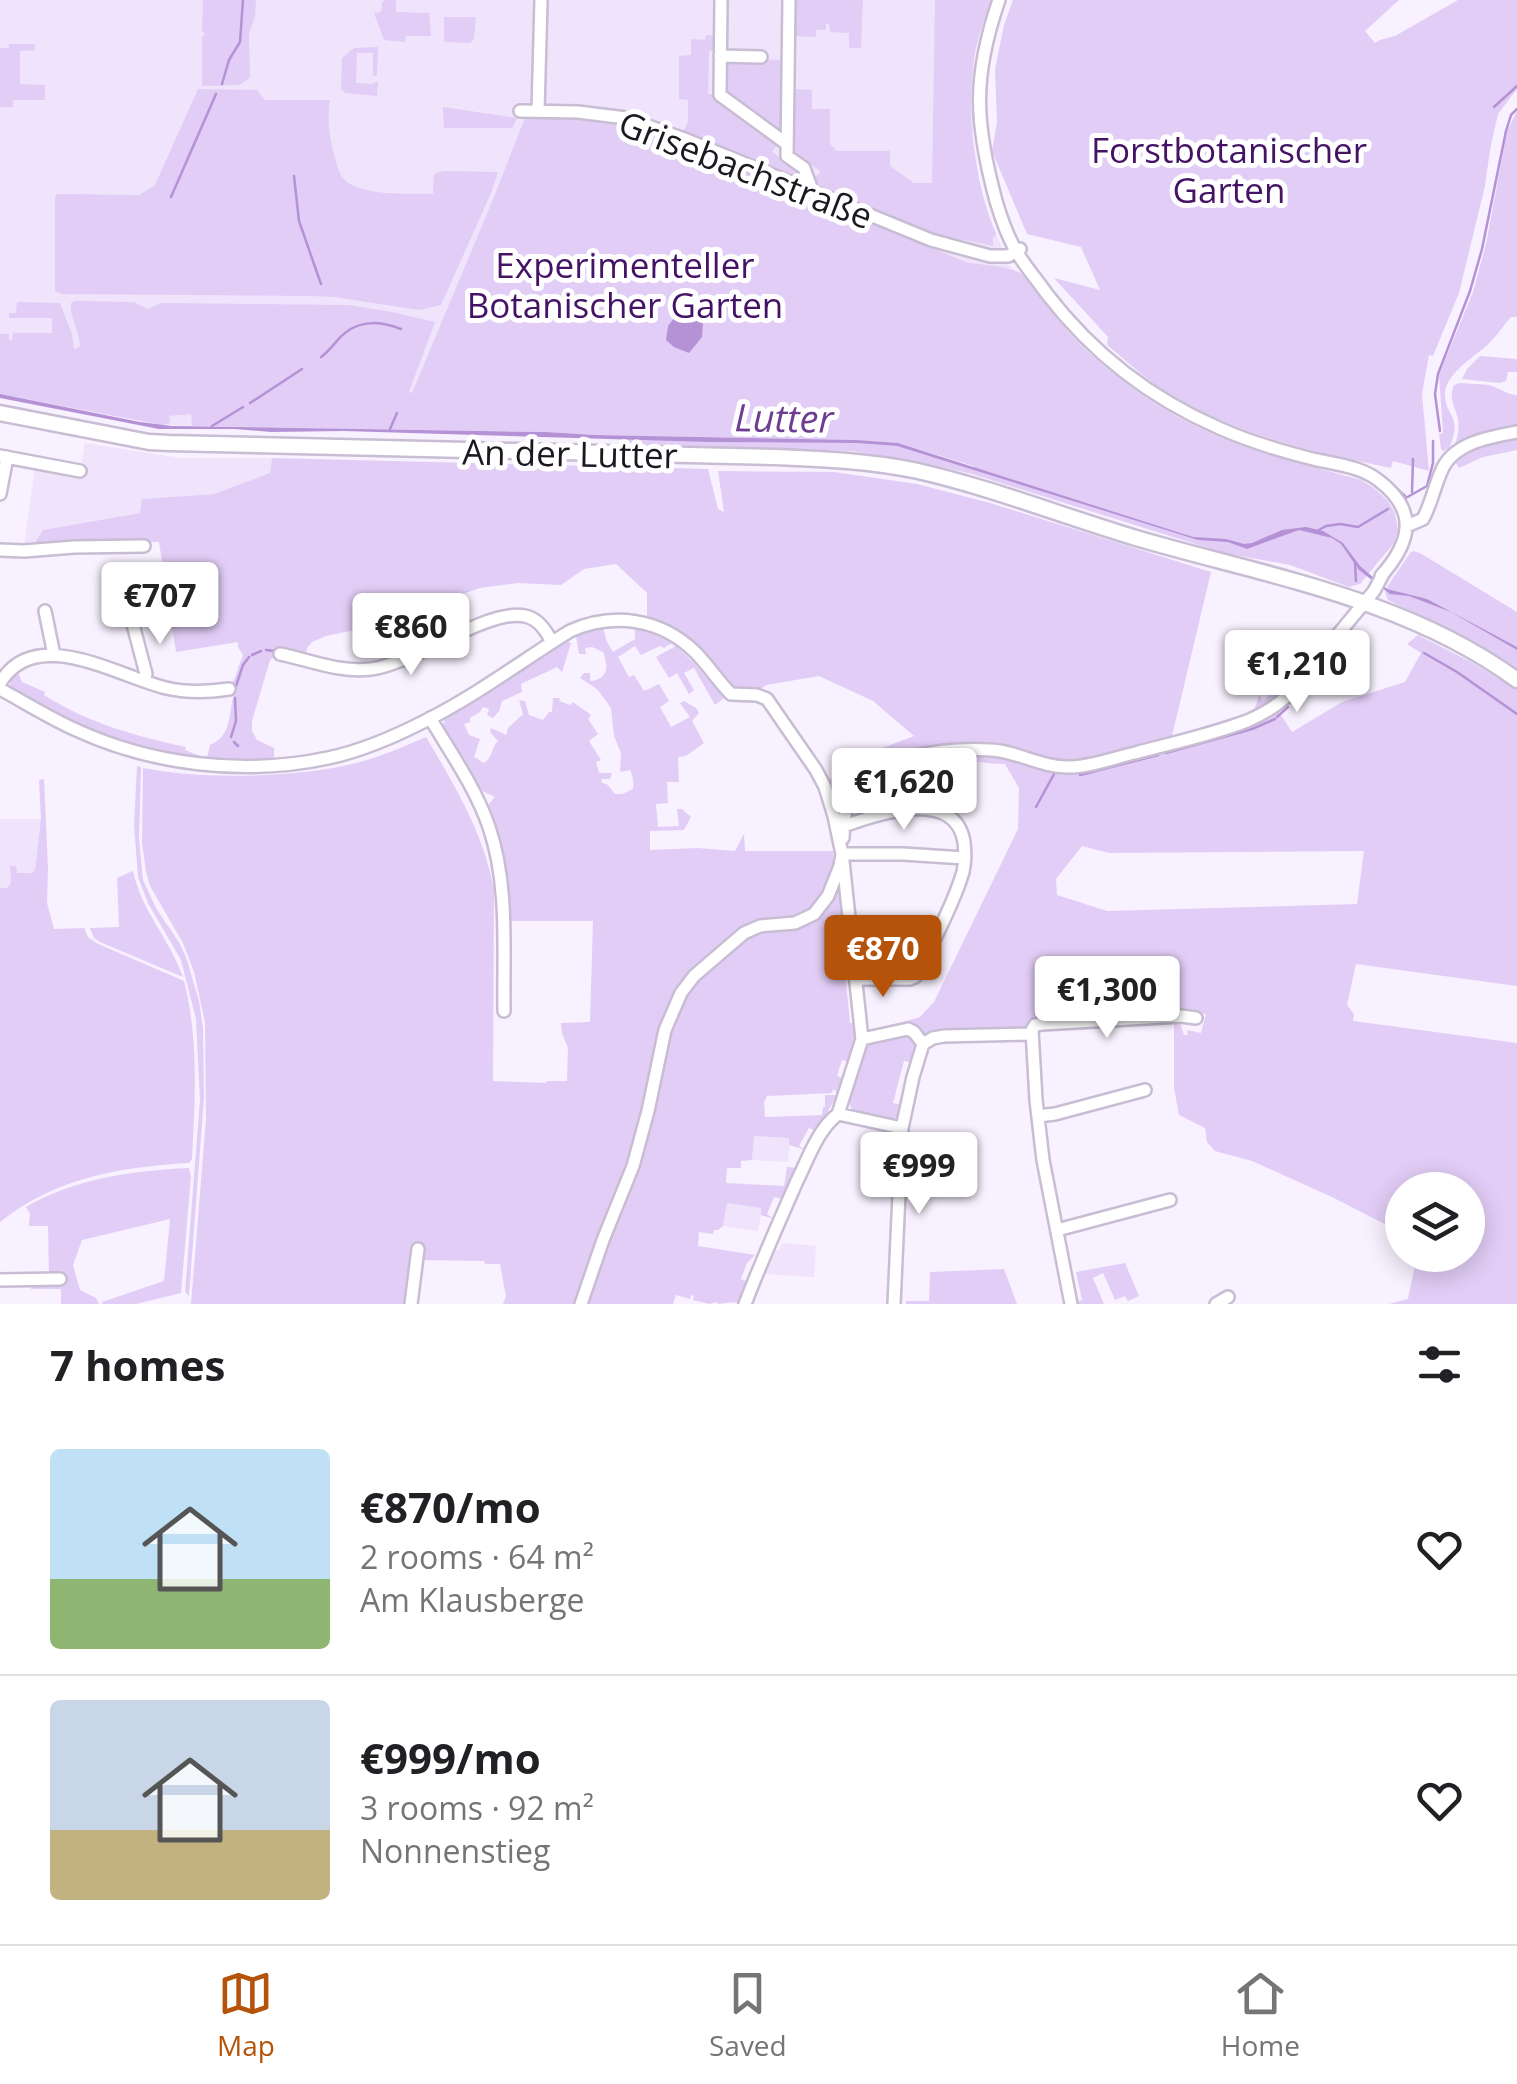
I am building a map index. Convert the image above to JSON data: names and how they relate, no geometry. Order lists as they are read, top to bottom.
{
  "streets": {
    "main road": ["An der Lutter"],
    "street": ["Grisebachstraße"]
  },
  "water": ["Lutter"],
  "parks": ["Forstbotanischer Garten", "Experimenteller Botanischer Garten"],
  "page": {
    "price": [
      "€707",
      "€860",
      "€1,210",
      "€1,620",
      "€870",
      "€1,300",
      "€999"
    ],
    "heading": "7 homes",
    "list": [
      {
        "name": "€870/mo",
        "note": "2 rooms · 64 m² · Am Klausberge"
      },
      {
        "name": "€999/mo",
        "note": "3 rooms · 92 m² · Nonnenstieg"
      }
    ],
    "tabs": ["Map", "Saved", "Home"]
  }
}
